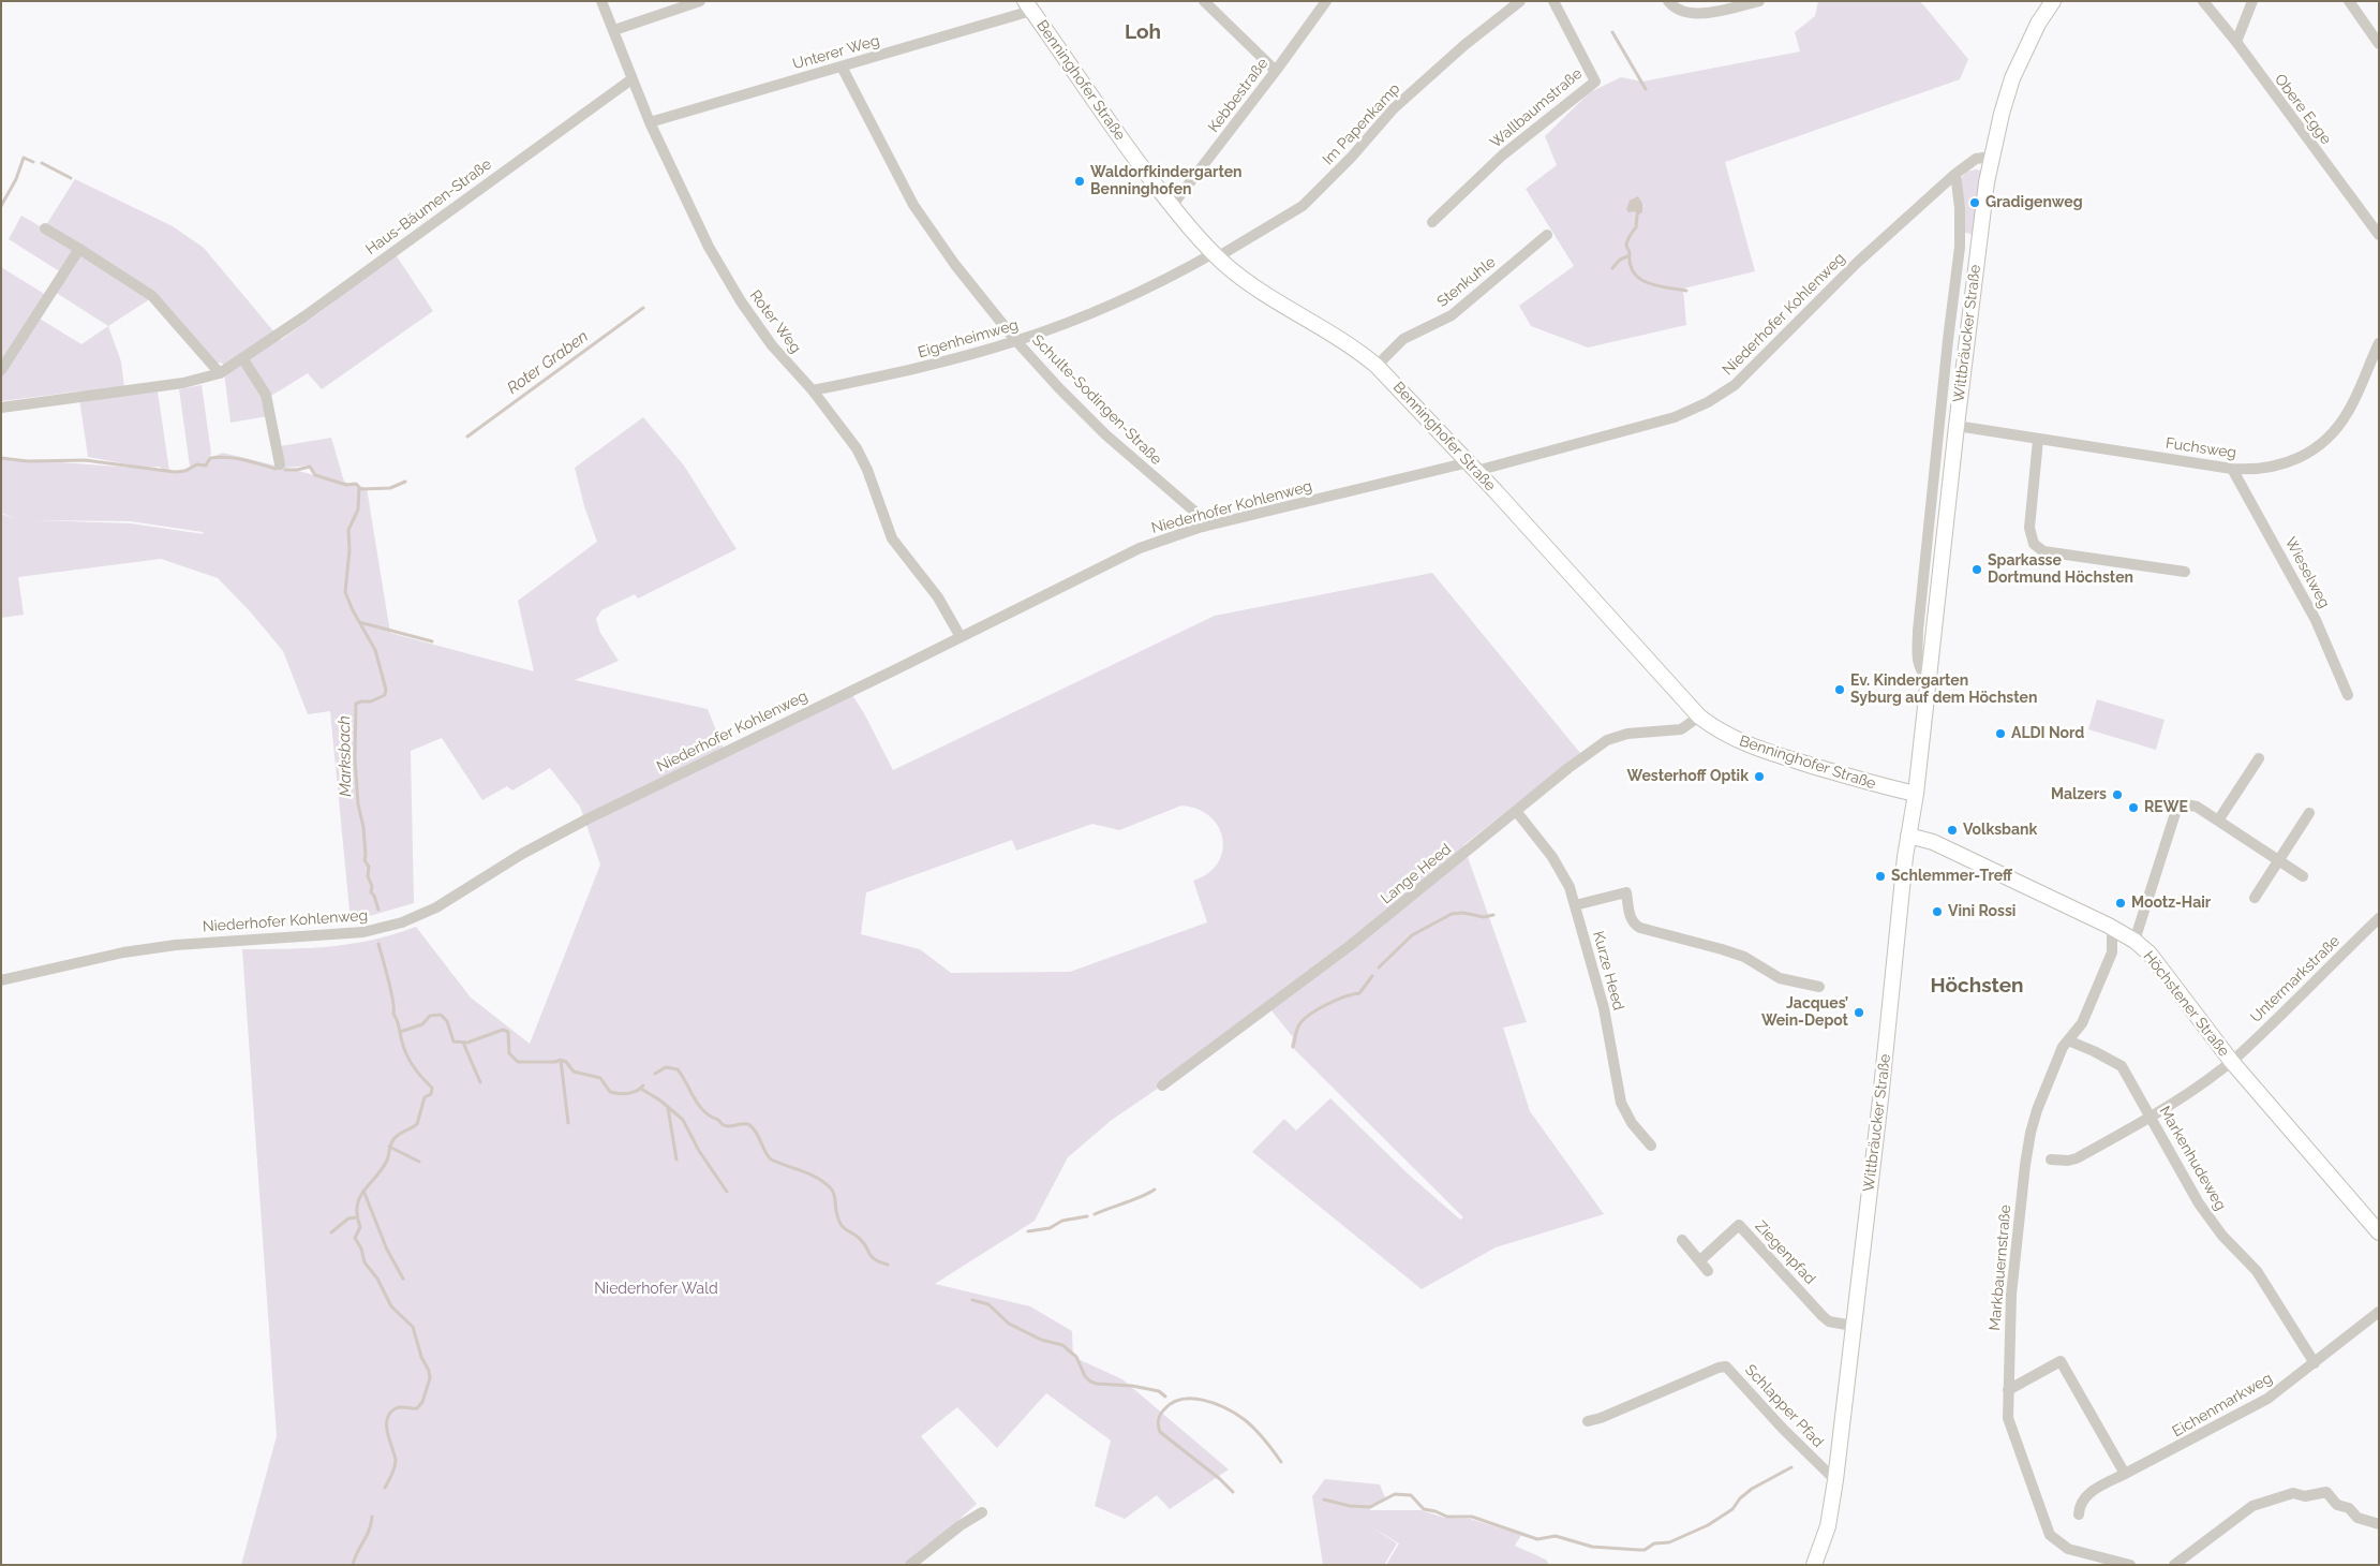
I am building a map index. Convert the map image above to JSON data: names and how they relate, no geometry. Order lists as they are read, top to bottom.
{
  "streets": {
    "main road": ["Benninghofer Straße", "Wittbräucker Straße", "Höchstener Straße"],
    "street": [
      "Unterer Weg",
      "Kebbestraße",
      "Wallbaumstraße",
      "Obere Egge",
      "Im Papenkamp",
      "Haus-Bäumen-Straße",
      "Stenkuhle",
      "Niederhofer Kohlenweg",
      "Roter Weg",
      "Eigenheimweg",
      "Schulte-Sodingen-Straße",
      "Fuchsweg",
      "Wieselweg",
      "Lange Heed",
      "Kurze Heed",
      "Untermarkstraße",
      "Markenhudeweg",
      "Ziegenpfad",
      "Markbauernstraße",
      "Eichenmarkweg",
      "Schlapper Pfad"
    ]
  },
  "crossings": [
    ["Unterer Weg", "Benninghofer Straße"],
    ["Unterer Weg", "Roter Weg"],
    ["Unterer Weg", "Schulte-Sodingen-Straße"],
    ["Benninghofer Straße", "Kebbestraße"],
    ["Benninghofer Straße", "Im Papenkamp"],
    ["Benninghofer Straße", "Stenkuhle"],
    ["Benninghofer Straße", "Niederhofer Kohlenweg"],
    ["Benninghofer Straße", "Wittbräucker Straße"],
    ["Benninghofer Straße", "Eigenheimweg"],
    ["Benninghofer Straße", "Lange Heed"],
    ["Im Papenkamp", "Eigenheimweg"],
    ["Haus-Bäumen-Straße", "Roter Weg"],
    ["Niederhofer Kohlenweg", "Roter Weg"],
    ["Niederhofer Kohlenweg", "Wittbräucker Straße"],
    ["Niederhofer Kohlenweg", "Schulte-Sodingen-Straße"],
    ["Roter Weg", "Eigenheimweg"],
    ["Wittbräucker Straße", "Fuchsweg"],
    ["Wittbräucker Straße", "Höchstener Straße"],
    ["Wittbräucker Straße", "Ziegenpfad"],
    ["Wittbräucker Straße", "Schlapper Pfad"],
    ["Eigenheimweg", "Schulte-Sodingen-Straße"],
    ["Fuchsweg", "Wieselweg"],
    ["Lange Heed", "Kurze Heed"],
    ["Untermarkstraße", "Höchstener Straße"],
    ["Untermarkstraße", "Markenhudeweg"],
    ["Höchstener Straße", "Markbauernstraße"],
    ["Markenhudeweg", "Markbauernstraße"],
    ["Markenhudeweg", "Eichenmarkweg"]
  ],
  "districts": ["Loh", "Höchsten"],
  "water": ["Roter Graben", "Marksbach"],
  "parks": ["Niederhofer Wald"],
  "places": [
    "Waldorfkindergarten Benninghofen",
    "Gradigenweg",
    "Sparkasse Dortmund Höchsten",
    "Ev. Kindergarten Syburg auf dem Höchsten",
    "ALDI Nord",
    "Westerhoff Optik",
    "Malzers",
    "REWE",
    "Volksbank",
    "Schlemmer-Treff",
    "Mootz-Hair",
    "Vini Rossi",
    "Jacques’ Wein-Depot"
  ]
}
